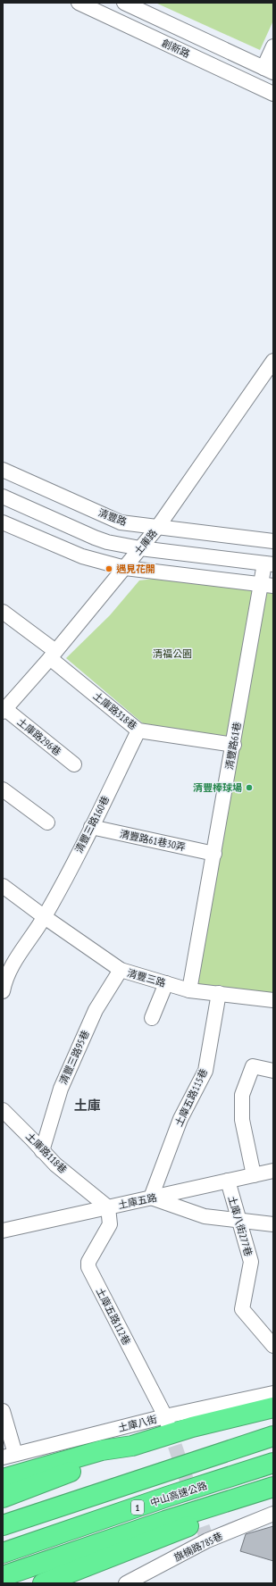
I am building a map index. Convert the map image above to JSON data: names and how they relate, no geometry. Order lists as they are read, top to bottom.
{
  "streets": {
    "highway": ["中山高速公路", "1"],
    "street": [
      "創新路",
      "清豐路",
      "土庫路",
      "土庫路318巷",
      "土庫路296巷",
      "清豐路61巷",
      "清豐三路160巷",
      "清豐路61巷30弄",
      "清豐三路",
      "清豐三路95巷",
      "土庫五路115巷",
      "土庫路118巷",
      "土庫五路",
      "土庫八街277巷",
      "土庫五路112巷",
      "土庫八街",
      "旗楠路785巷"
    ]
  },
  "crossings": [
    ["清豐路", "土庫路"],
    ["土庫路", "土庫路318巷"],
    ["土庫路", "土庫路296巷"],
    ["土庫路318巷", "清豐路61巷"],
    ["土庫路318巷", "清豐三路160巷"],
    ["清豐路61巷", "清豐路61巷30弄"],
    ["清豐路61巷", "清豐三路"],
    ["清豐三路160巷", "清豐路61巷30弄"],
    ["清豐三路160巷", "清豐三路"],
    ["清豐三路", "清豐三路95巷"],
    ["清豐三路", "土庫五路115巷"],
    ["清豐三路95巷", "土庫路118巷"],
    ["土庫五路115巷", "土庫五路"],
    ["土庫路118巷", "土庫五路"],
    ["土庫路118巷", "土庫五路112巷"],
    ["土庫五路", "土庫八街277巷"],
    ["土庫五路", "土庫五路112巷"],
    ["土庫五路112巷", "土庫八街"]
  ],
  "districts": ["土庫"],
  "parks": ["清福公園"],
  "places": ["遇見花開", "清豐棒球場"]
}
